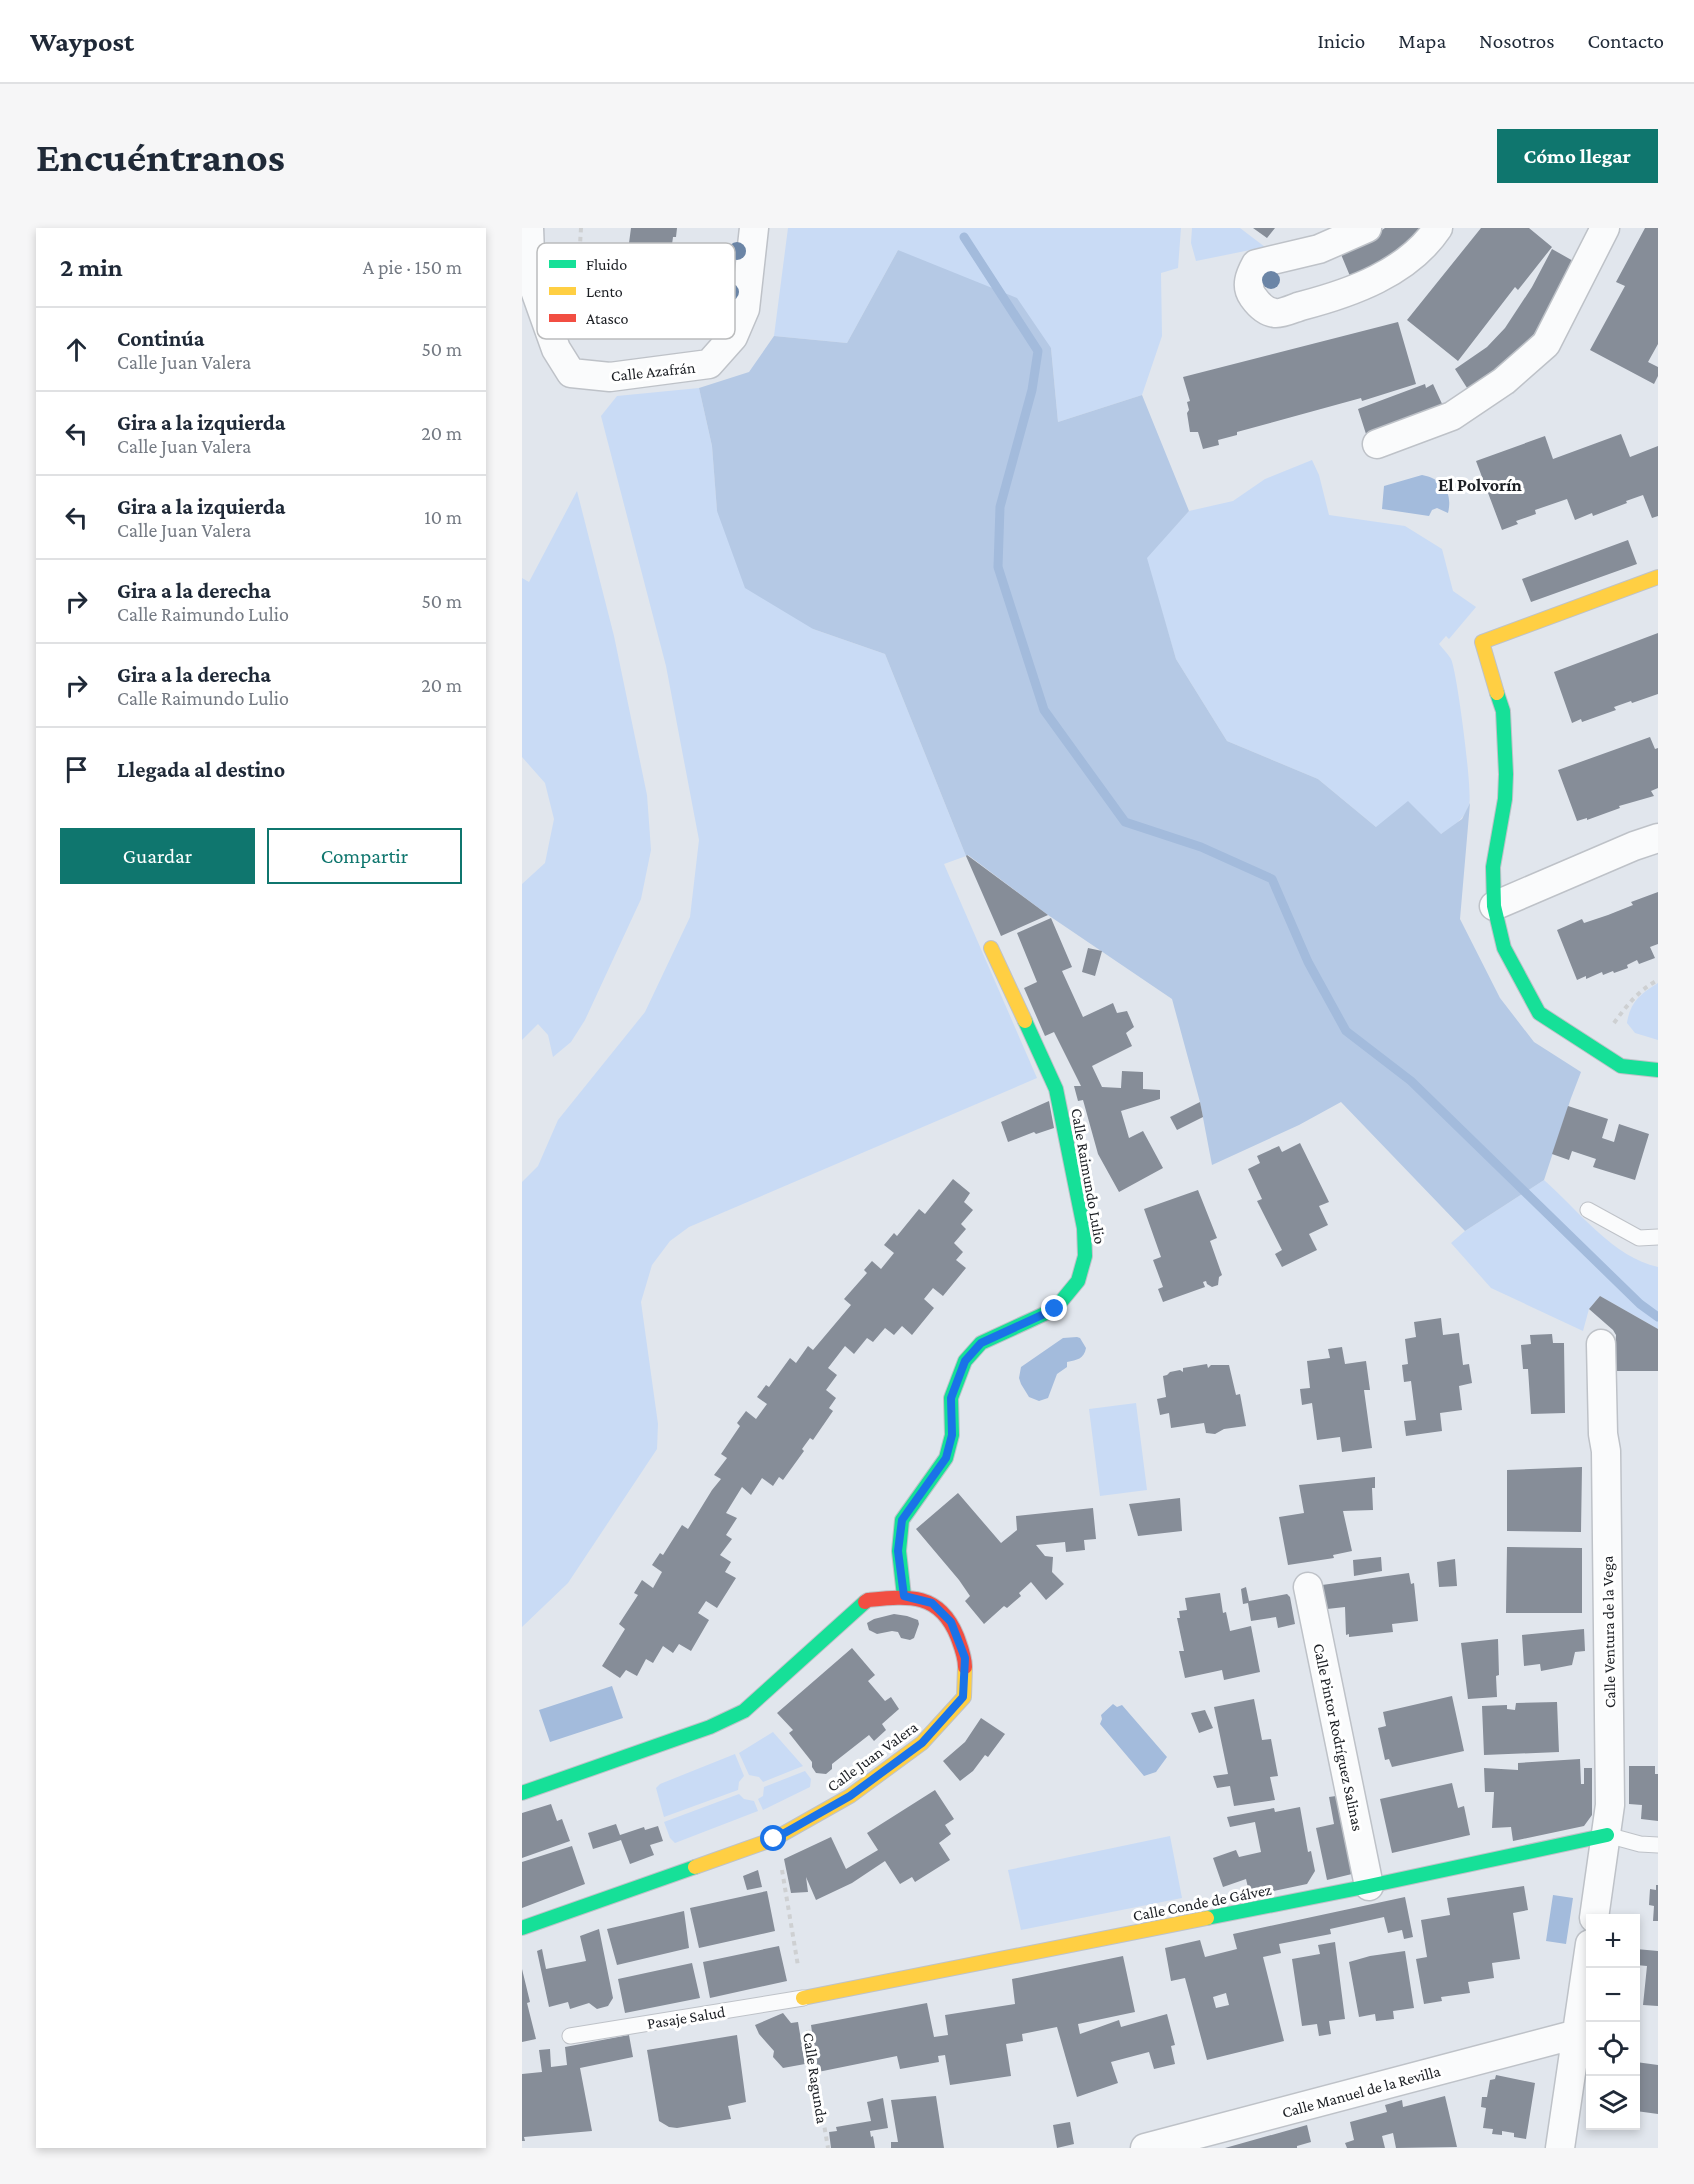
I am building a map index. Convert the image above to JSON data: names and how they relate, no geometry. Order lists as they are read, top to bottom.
{
  "streets": {
    "street": [
      "Calle Azafrán",
      "Calle Raimundo Lulio",
      "Calle Ventura de la Vega",
      "Calle Pintor Rodríguez Salinas",
      "Calle Juan Valera",
      "Calle Conde de Gálvez",
      "Calle Manuel de la Revilla"
    ],
    "lane": ["Pasaje Salud"],
    "path": ["Calle Ragunda"]
  },
  "crossings": [
    ["Calle Raimundo Lulio", "Calle Juan Valera"],
    ["Calle Ventura de la Vega", "Calle Conde de Gálvez"],
    ["Calle Pintor Rodríguez Salinas", "Calle Conde de Gálvez"],
    ["Calle Conde de Gálvez", "Pasaje Salud"]
  ],
  "districts": ["El Polvorín"],
  "legend": ["Fluido", "Lento", "Atasco"],
  "page": {
    "header": "Waypost",
    "nav": [
      "Inicio",
      "Mapa",
      "Nosotros",
      "Contacto"
    ],
    "buttons": [
      "Cómo llegar",
      ["Guardar", "Compartir"]
    ],
    "title": "Encuéntranos",
    "heading": ["2 min", "A pie · 150 m"],
    "list": [
      ["Continúa", "Calle Juan Valera", "50 m"],
      ["Gira a la izquierda", "Calle Juan Valera", "20 m"],
      ["Gira a la izquierda", "Calle Juan Valera", "10 m"],
      ["Gira a la derecha", "Calle Raimundo Lulio", "50 m"],
      ["Gira a la derecha", "Calle Raimundo Lulio", "20 m"],
      "Llegada al destino"
    ],
    "map_buttons": ["+", "−"]
  }
}
